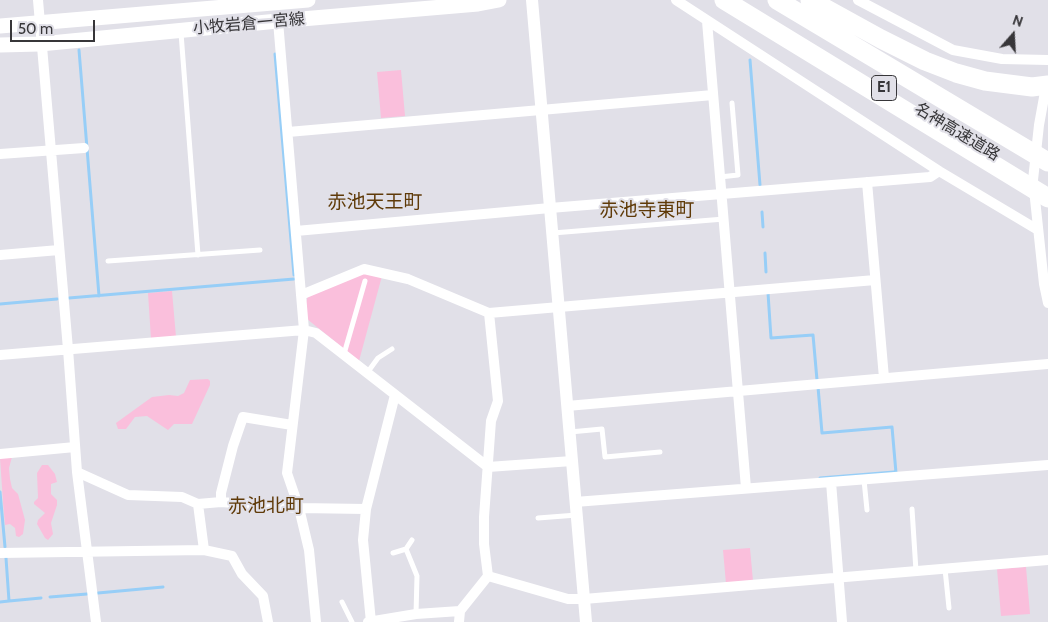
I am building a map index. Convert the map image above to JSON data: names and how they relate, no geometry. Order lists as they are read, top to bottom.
{
  "streets": {
    "highway": ["E1", "名神高速道路"],
    "main road": ["小牧岩倉一宮線"]
  },
  "districts": ["赤池天王町", "赤池寺東町", "赤池北町"],
  "scale_bar": "50 m",
  "north": "top"
}
